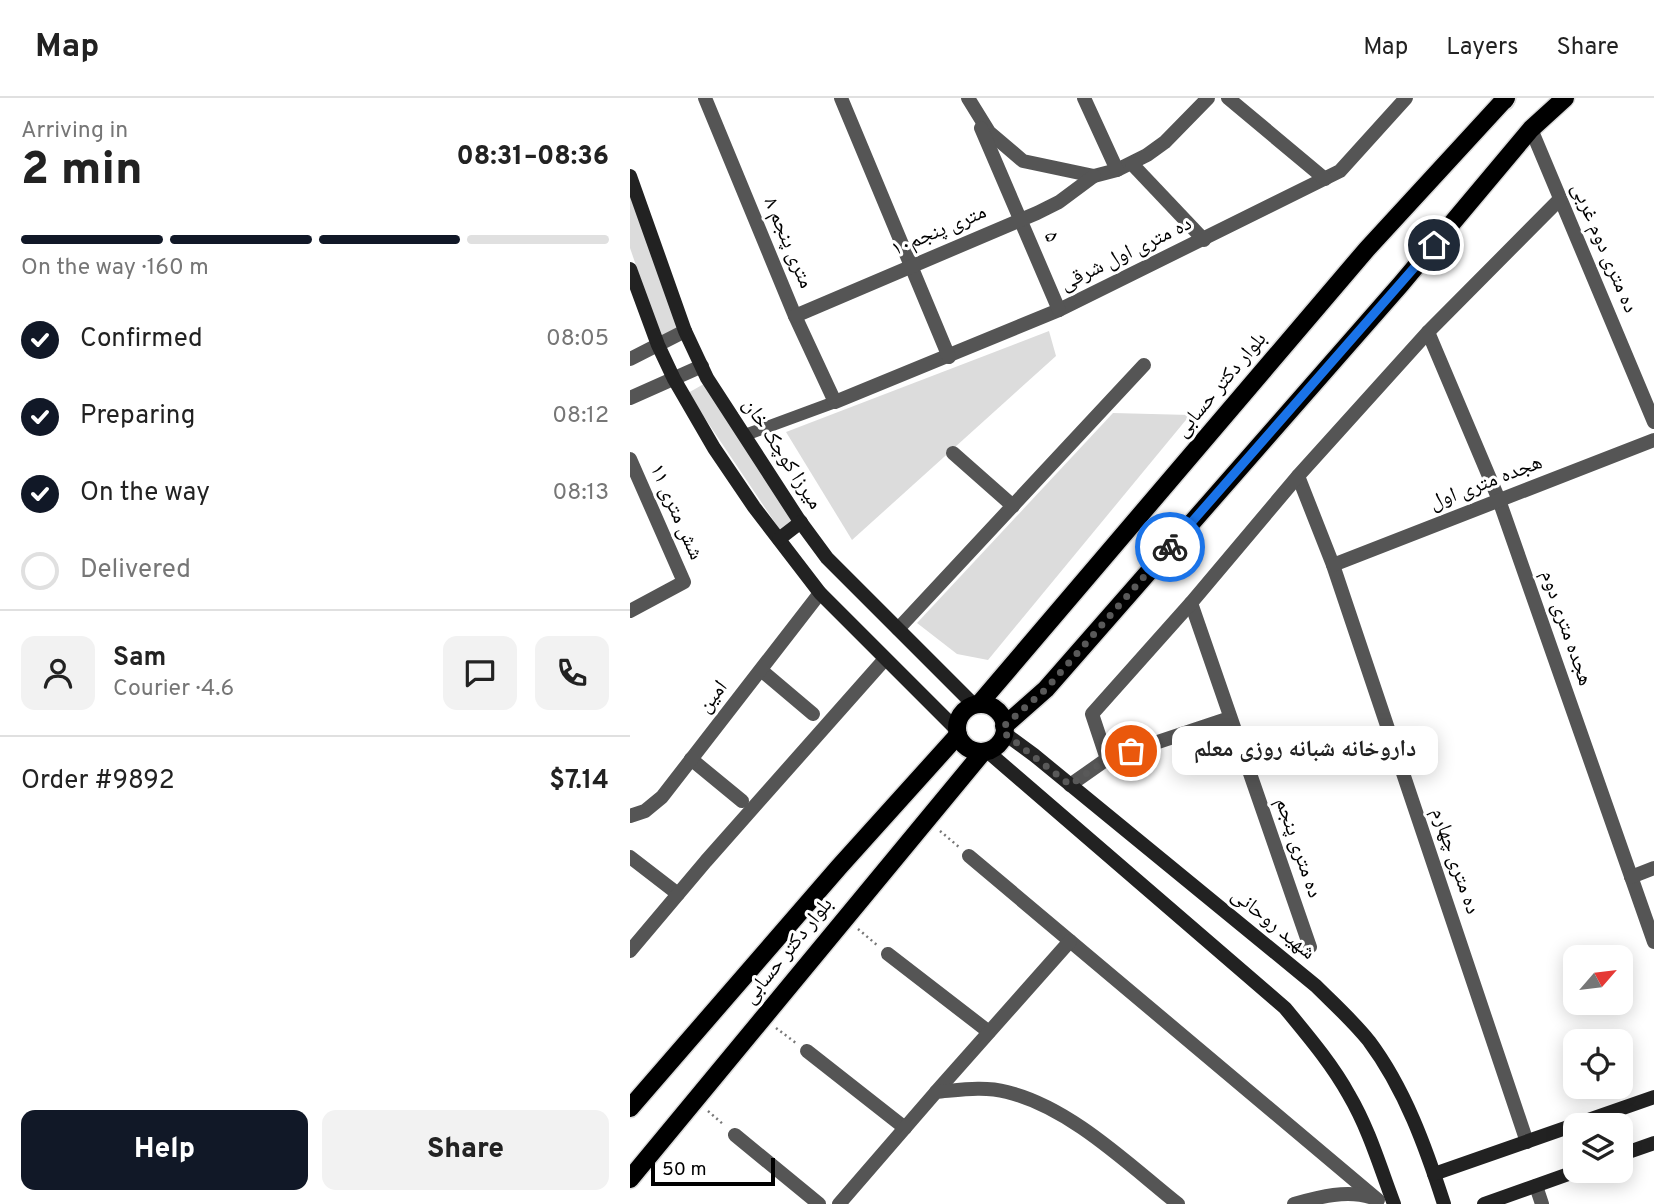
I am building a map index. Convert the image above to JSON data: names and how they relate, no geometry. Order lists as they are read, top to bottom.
{
  "streets": {
    "main road": ["بلوار دکتر حسابی", "میرزا کوچک خان", "شهید روحانی"],
    "street": [
      "۱۰متری پنجم",
      "۵",
      "۸ متری پنجم",
      "ده متری دوم غربی",
      "ده متری اول شرقی",
      "هجده متری اول",
      "شش متری ۱۱",
      "هجده متری دوم",
      "امین",
      "ده متری پنجم",
      "ده متری چهارم"
    ]
  },
  "crossings": [
    ["۱۰متری پنجم", "۵"],
    ["۱۰متری پنجم", "۸ متری پنجم"],
    ["۵", "ده متری اول شرقی"],
    ["۸ متری پنجم", "ده متری اول شرقی"],
    ["بلوار دکتر حسابی", "میرزا کوچک خان"],
    ["بلوار دکتر حسابی", "شهید روحانی"],
    ["میرزا کوچک خان", "شهید روحانی"],
    ["هجده متری اول", "هجده متری دوم"],
    ["هجده متری اول", "ده متری چهارم"]
  ],
  "places": ["داروخانه شبانه روزی معلم"],
  "scale_bar": "50 m",
  "north": "top right",
  "page": {
    "header": "Map",
    "nav": ["Map", "Layers", "Share"],
    "heading": ["2 min", "Arriving in", "08:31–08:36"],
    "panel": [
      "Sam",
      "Courier · 4.6",
      "Order #9892",
      "$7.14"
    ],
    "bar": "On the way · 160 m",
    "list": [
      ["Confirmed", "08:05"],
      ["Preparing", "08:12"],
      ["On the way", "08:13"],
      "Delivered"
    ],
    "bubble": "داروخانه شبانه روزی معلم",
    "buttons": ["Help", "Share"],
    "scale": "50 m"
  }
}
